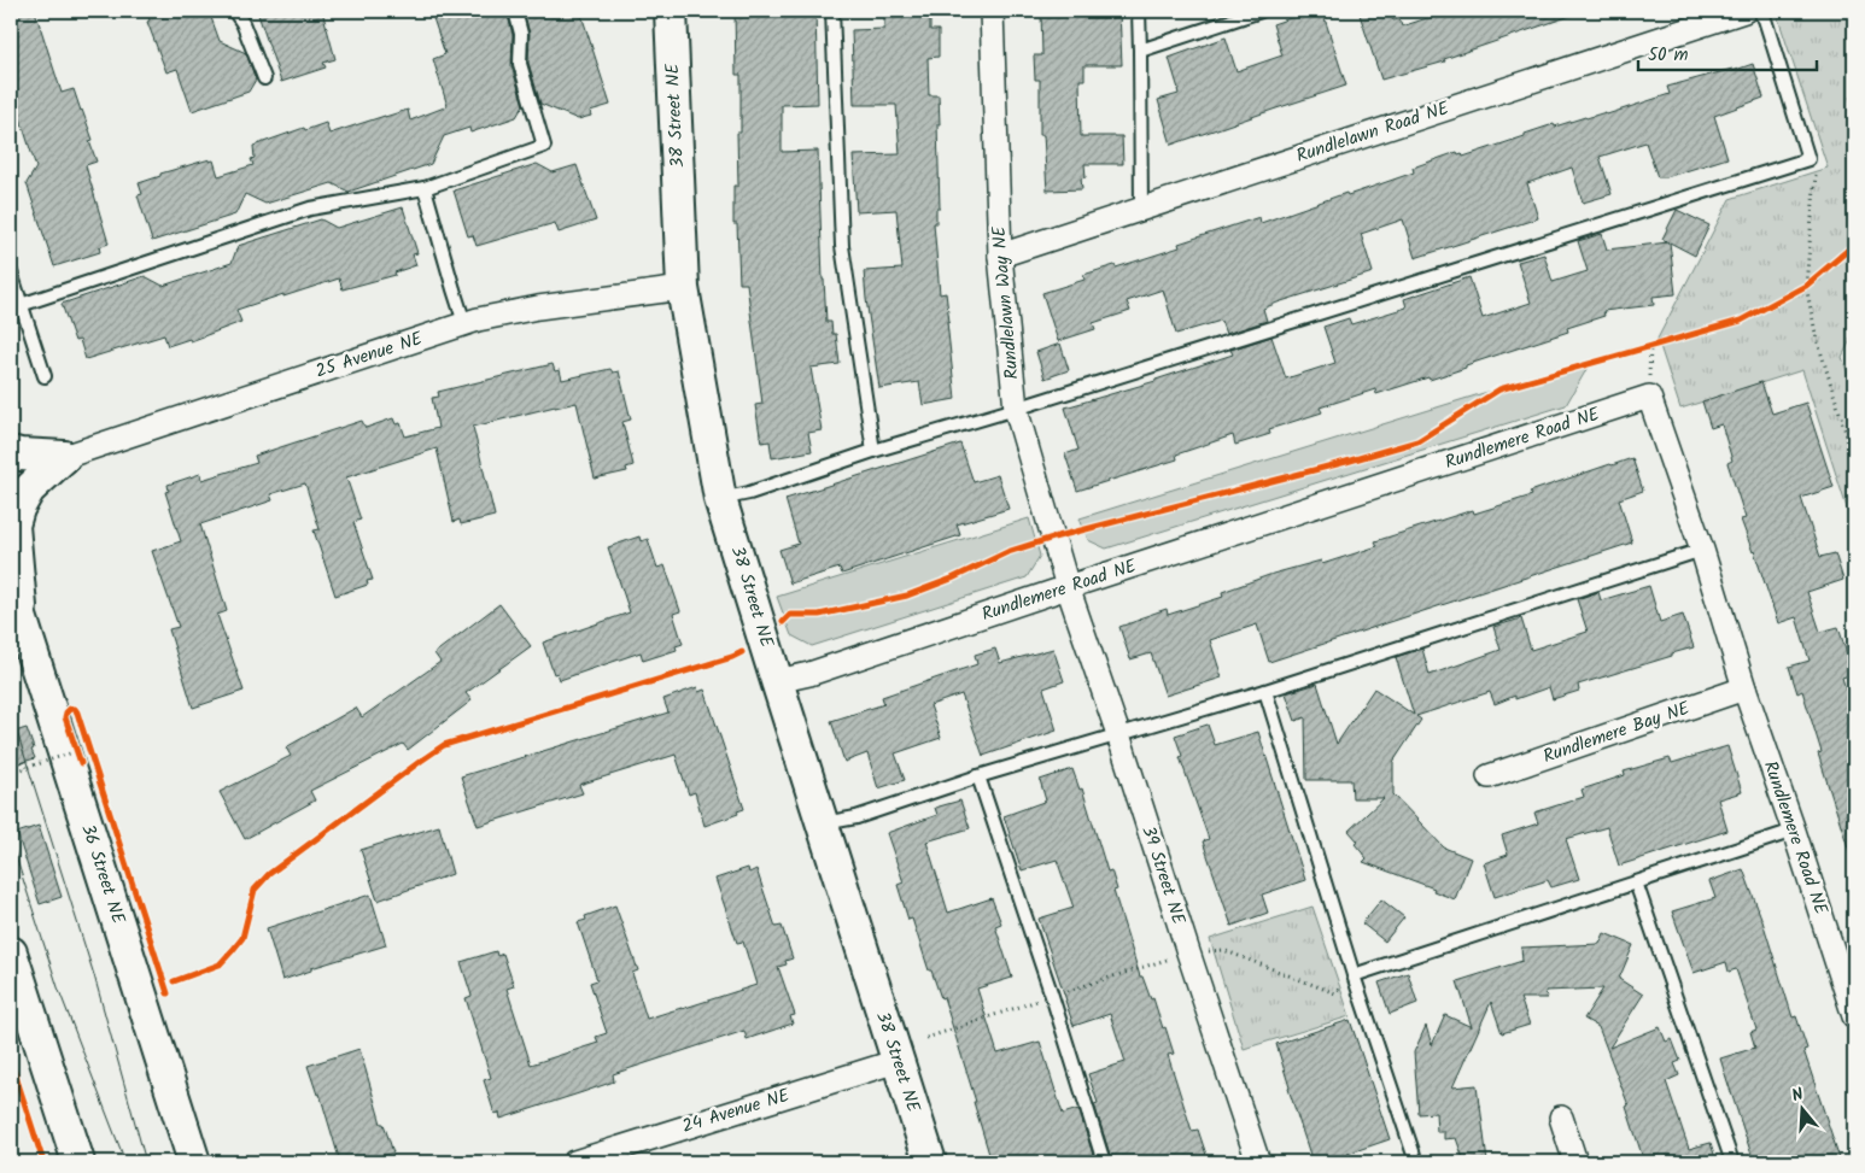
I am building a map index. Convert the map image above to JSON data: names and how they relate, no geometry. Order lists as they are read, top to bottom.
{
  "streets": {
    "street": [
      "38 Street NE",
      "Rundlelawn Road NE",
      "Rundlelawn Way NE",
      "25 Avenue NE",
      "Rundlemere Road NE",
      "Rundlemere Bay NE",
      "36 Street NE",
      "39 Street NE",
      "24 Avenue NE"
    ]
  },
  "crossings": [
    ["38 Street NE", "25 Avenue NE"],
    ["38 Street NE", "Rundlemere Road NE"],
    ["38 Street NE", "24 Avenue NE"],
    ["Rundlelawn Road NE", "Rundlelawn Way NE"],
    ["Rundlelawn Way NE", "Rundlemere Road NE"],
    ["Rundlelawn Way NE", "39 Street NE"],
    ["Rundlemere Road NE", "Rundlemere Bay NE"],
    ["Rundlemere Road NE", "39 Street NE"]
  ],
  "scale_bar": "50 m",
  "north": "top"
}
